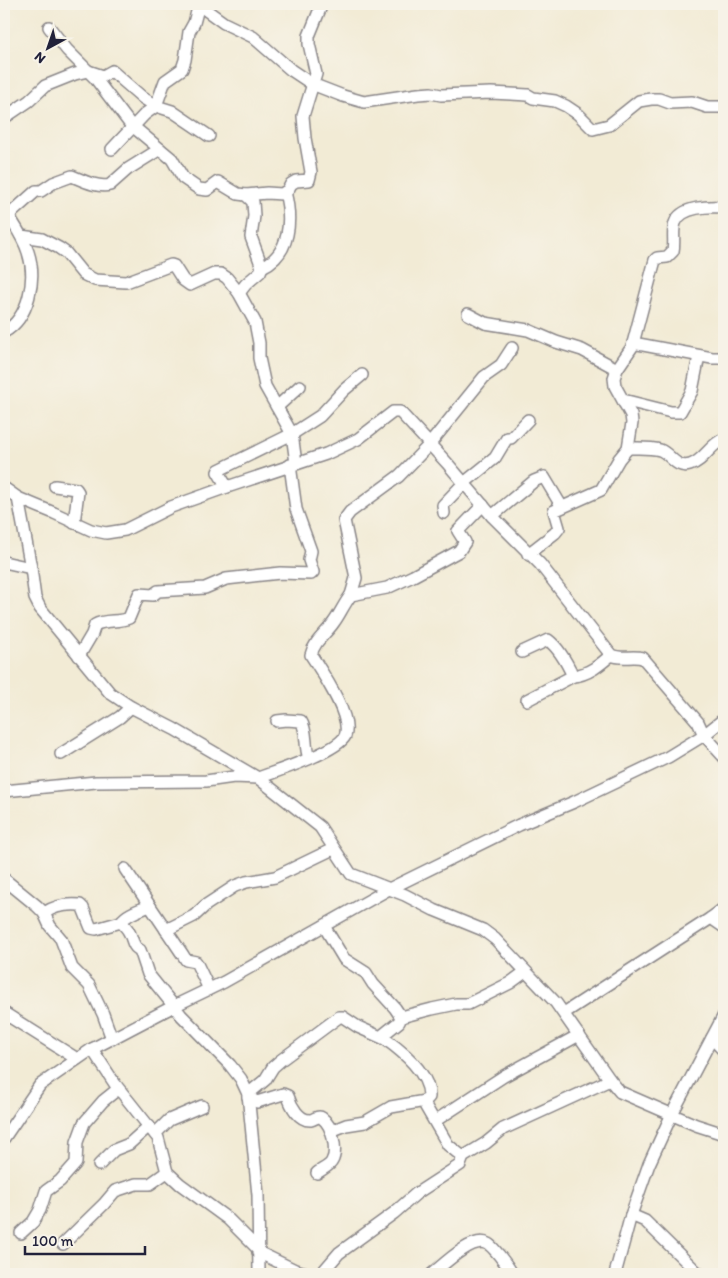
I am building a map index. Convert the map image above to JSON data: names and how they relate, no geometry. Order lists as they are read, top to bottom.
{
  "scale_bar": "100 m",
  "north": "bottom left"
}
